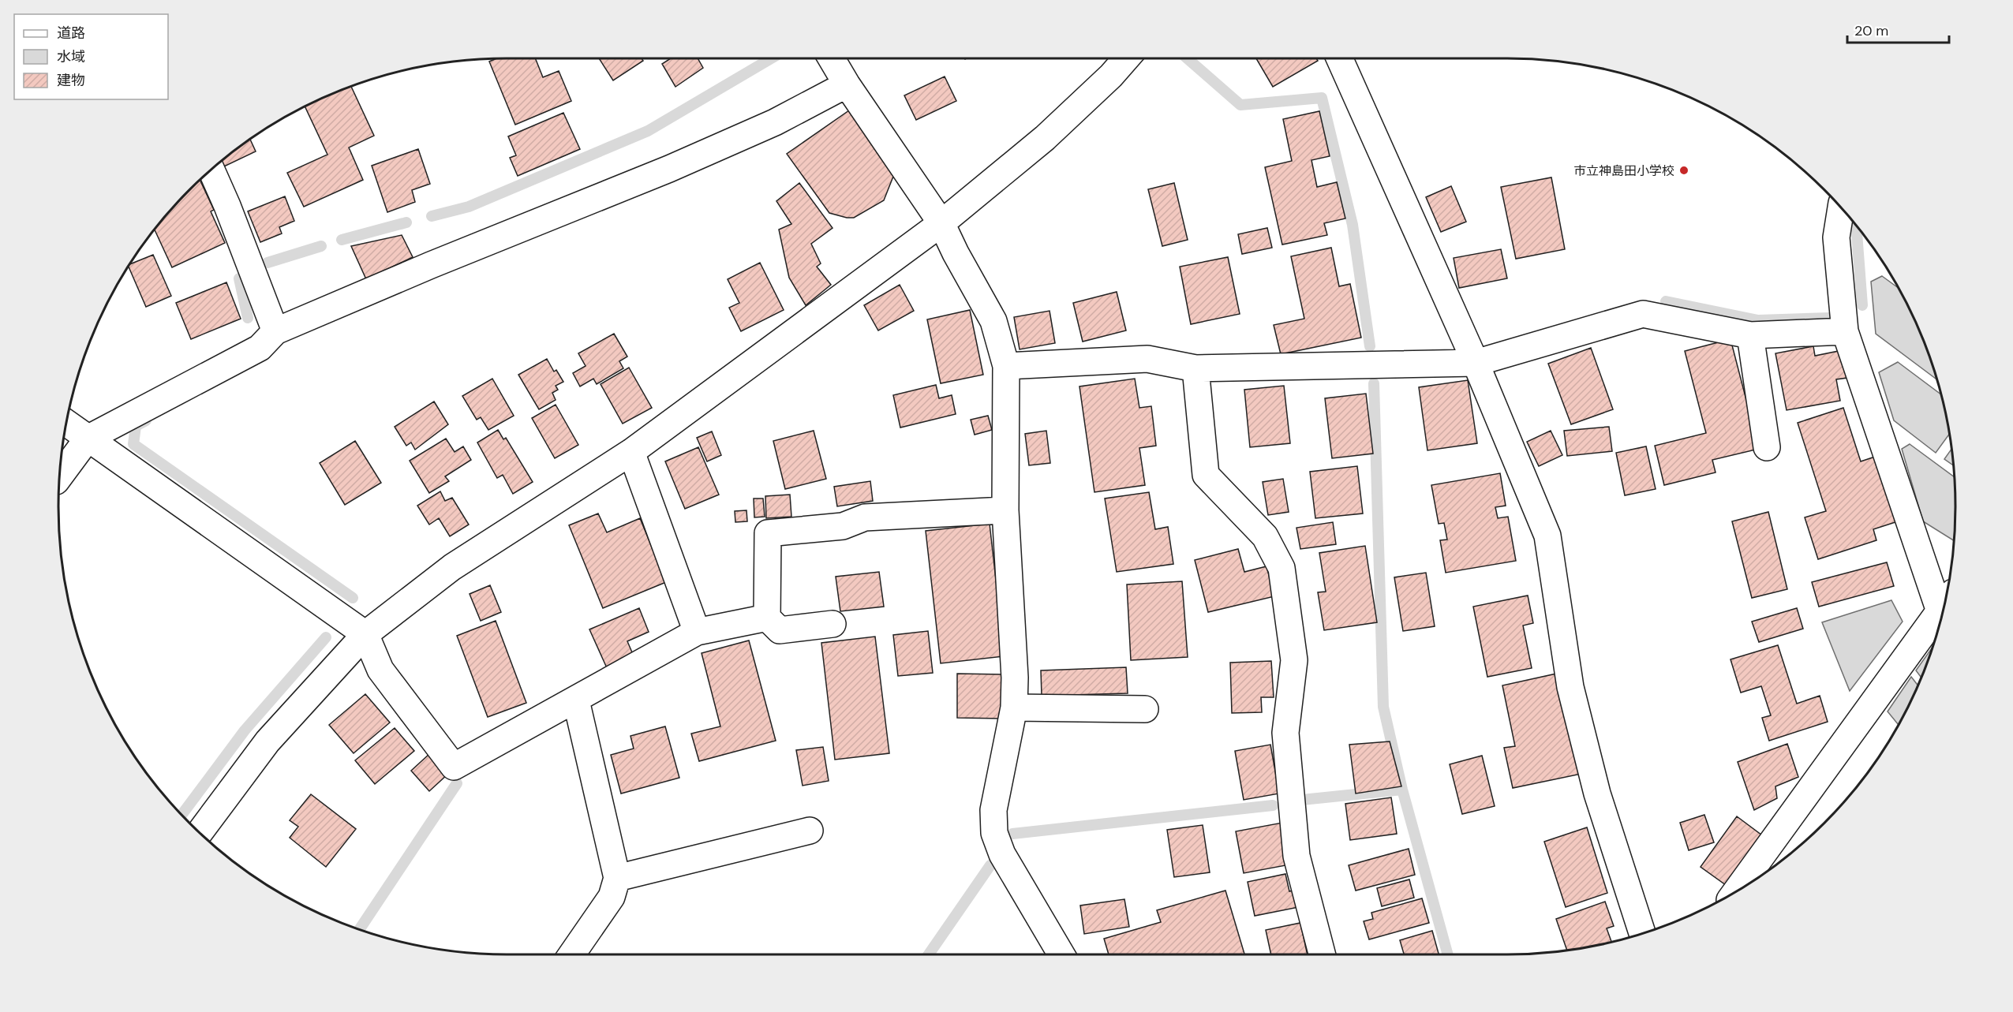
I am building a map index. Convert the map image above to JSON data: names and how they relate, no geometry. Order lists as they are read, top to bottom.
{
  "places": ["市立神島田小学校"],
  "legend": ["道路", "水域", "建物"],
  "scale_bar": "20 m"
}
